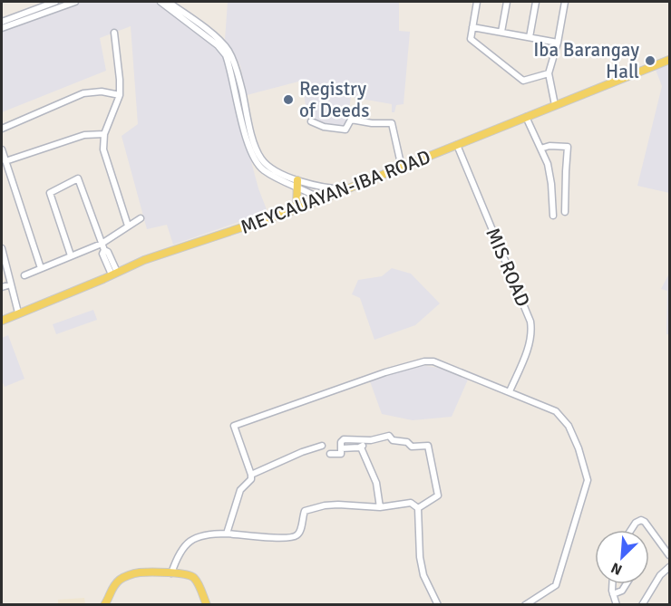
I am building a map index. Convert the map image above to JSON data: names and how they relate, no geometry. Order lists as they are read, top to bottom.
{
  "streets": {
    "main road": ["MEYCAUAYAN-IBA ROAD"],
    "street": ["MIS ROAD"]
  },
  "crossings": [
    ["MEYCAUAYAN-IBA ROAD", "MIS ROAD"]
  ],
  "places": ["Iba Barangay Hall", "Registry of Deeds"],
  "north": "bottom left"
}
